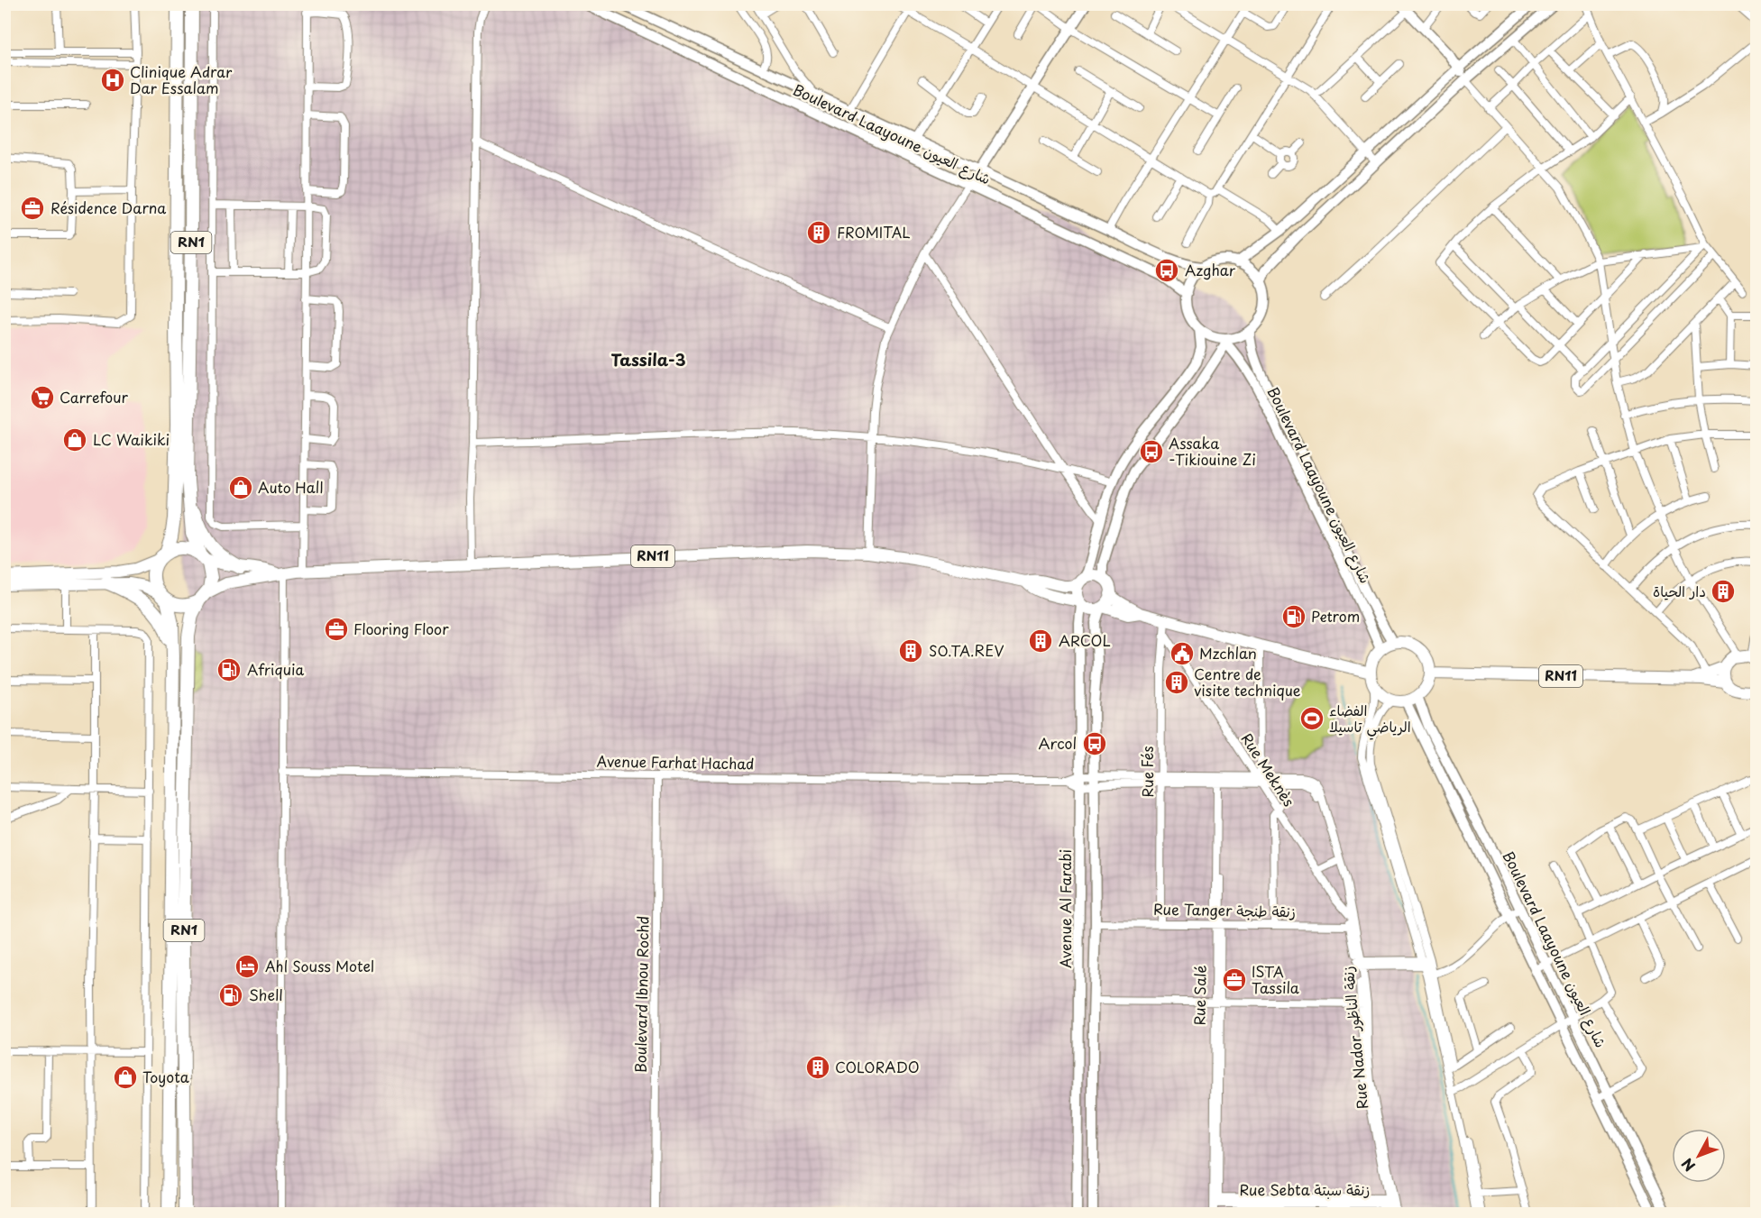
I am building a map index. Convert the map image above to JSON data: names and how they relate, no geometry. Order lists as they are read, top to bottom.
{
  "streets": {
    "highway": ["RN1"],
    "main road": ["RN11"],
    "street": [
      "Boulevard Laayoune شارع العيون",
      "Avenue Farhat Hachad",
      "Rue Meknès",
      "Rue Fés",
      "Avenue Al Farabi",
      "Rue Tanger زنقة طنجة",
      "Boulevard Ibnou Rochd",
      "Rue Salé",
      "Rue Nador زنقة الناظور",
      "Rue Sebta زنقة سبتة"
    ]
  },
  "crossings": [
    ["Boulevard Laayoune شارع العيون", "RN11"],
    ["RN1", "RN11"],
    ["RN11", "Rue Meknès"],
    ["RN11", "Rue Fés"],
    ["RN11", "Avenue Al Farabi"],
    ["Avenue Farhat Hachad", "Rue Meknès"],
    ["Avenue Farhat Hachad", "Rue Fés"],
    ["Avenue Farhat Hachad", "Avenue Al Farabi"],
    ["Avenue Farhat Hachad", "Boulevard Ibnou Rochd"],
    ["Avenue Farhat Hachad", "Rue Salé"],
    ["Avenue Farhat Hachad", "Rue Nador زنقة الناظور"],
    ["Rue Meknès", "Rue Fés"],
    ["Rue Meknès", "Rue Tanger زنقة طنجة"],
    ["Rue Meknès", "Rue Nador زنقة الناظور"],
    ["Rue Fés", "Rue Tanger زنقة طنجة"],
    ["Avenue Al Farabi", "Rue Tanger زنقة طنجة"],
    ["Rue Tanger زنقة طنجة", "Rue Salé"],
    ["Rue Tanger زنقة طنجة", "Rue Nador زنقة الناظور"],
    ["Rue Salé", "Rue Sebta زنقة سبتة"],
    ["Rue Nador زنقة الناظور", "Rue Sebta زنقة سبتة"]
  ],
  "districts": ["Tassila-3"],
  "places": {
    "hospital": ["Clinique Adrar Dar Essalam"],
    "office": ["Résidence Darna", "Flooring Floor", "ISTA Tassila"],
    "building": [
      "FROMITAL",
      "دار الحياة",
      "ARCOL",
      "SO.TA.REV",
      "Centre de visite technique",
      "COLORADO"
    ],
    "bus stop": ["Azghar", "Assaka -Tikiouine Zi", "Arcol"],
    "supermarket": ["Carrefour"],
    "shop": ["LC Waikiki", "Auto Hall", "Toyota"],
    "fuel station": ["Petrom", "Afriquia", "Shell"],
    "public building": ["Mzchlan"],
    "sports": ["الفضاء الرياضي تاسيلا"],
    "hotel": ["Ahl Souss Motel"]
  },
  "north": "bottom left"
}
